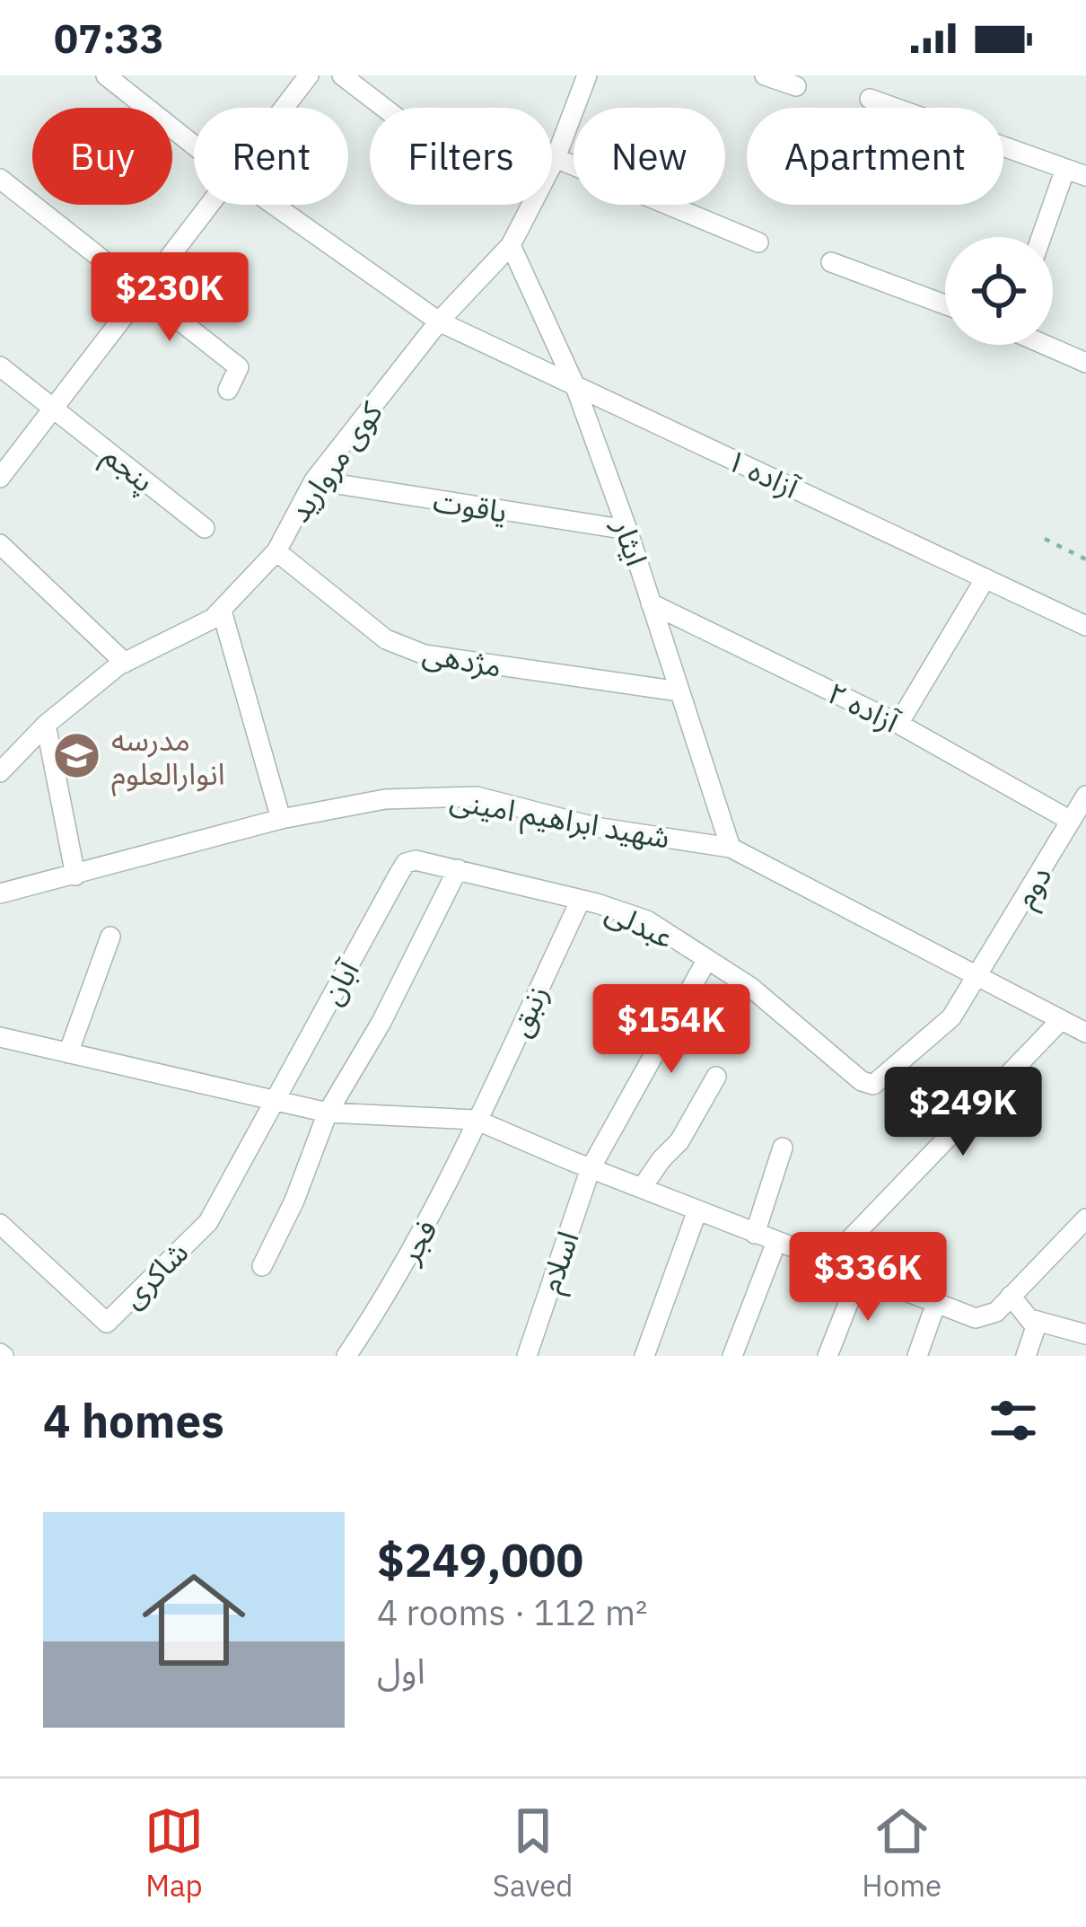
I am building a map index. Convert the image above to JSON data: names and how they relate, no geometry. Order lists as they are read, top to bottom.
{
  "streets": {
    "street": [
      "کوی مروارید",
      "پنجم",
      "آزاده ۱",
      "یاقوت",
      "ایثار",
      "مژدهی",
      "آزاده ۲",
      "شهید ابراهیم امینی",
      "دوم",
      "عبدلی",
      "آبان",
      "زنبق",
      "فجر",
      "اسلام",
      "شاکری"
    ]
  },
  "crossings": [
    ["کوی مروارید", "آزاده ۱"],
    ["کوی مروارید", "یاقوت"],
    ["کوی مروارید", "ایثار"],
    ["کوی مروارید", "مژدهی"],
    ["آزاده ۱", "ایثار"],
    ["یاقوت", "ایثار"],
    ["ایثار", "مژدهی"],
    ["ایثار", "آزاده ۲"],
    ["ایثار", "شهید ابراهیم امینی"],
    ["آزاده ۲", "دوم"],
    ["شهید ابراهیم امینی", "دوم"],
    ["شهید ابراهیم امینی", "عبدلی"],
    ["دوم", "عبدلی"],
    ["عبدلی", "آبان"],
    ["عبدلی", "زنبق"],
    ["عبدلی", "اسلام"],
    ["آبان", "شاکری"],
    ["زنبق", "فجر"]
  ],
  "places": {
    "school or university": ["مدرسه انوارالعلوم"]
  },
  "page": {
    "status": "07:33",
    "chip": [
      "Buy",
      "Rent",
      "Filters",
      "New",
      "Apartment"
    ],
    "price": [
      "$230K",
      "$154K",
      "$249K",
      "$336K"
    ],
    "heading": "4 homes",
    "list": [
      {
        "name": "$249,000",
        "note": "4 rooms · 112 m² · اول"
      }
    ],
    "tabs": ["Map", "Saved", "Home"]
  }
}
